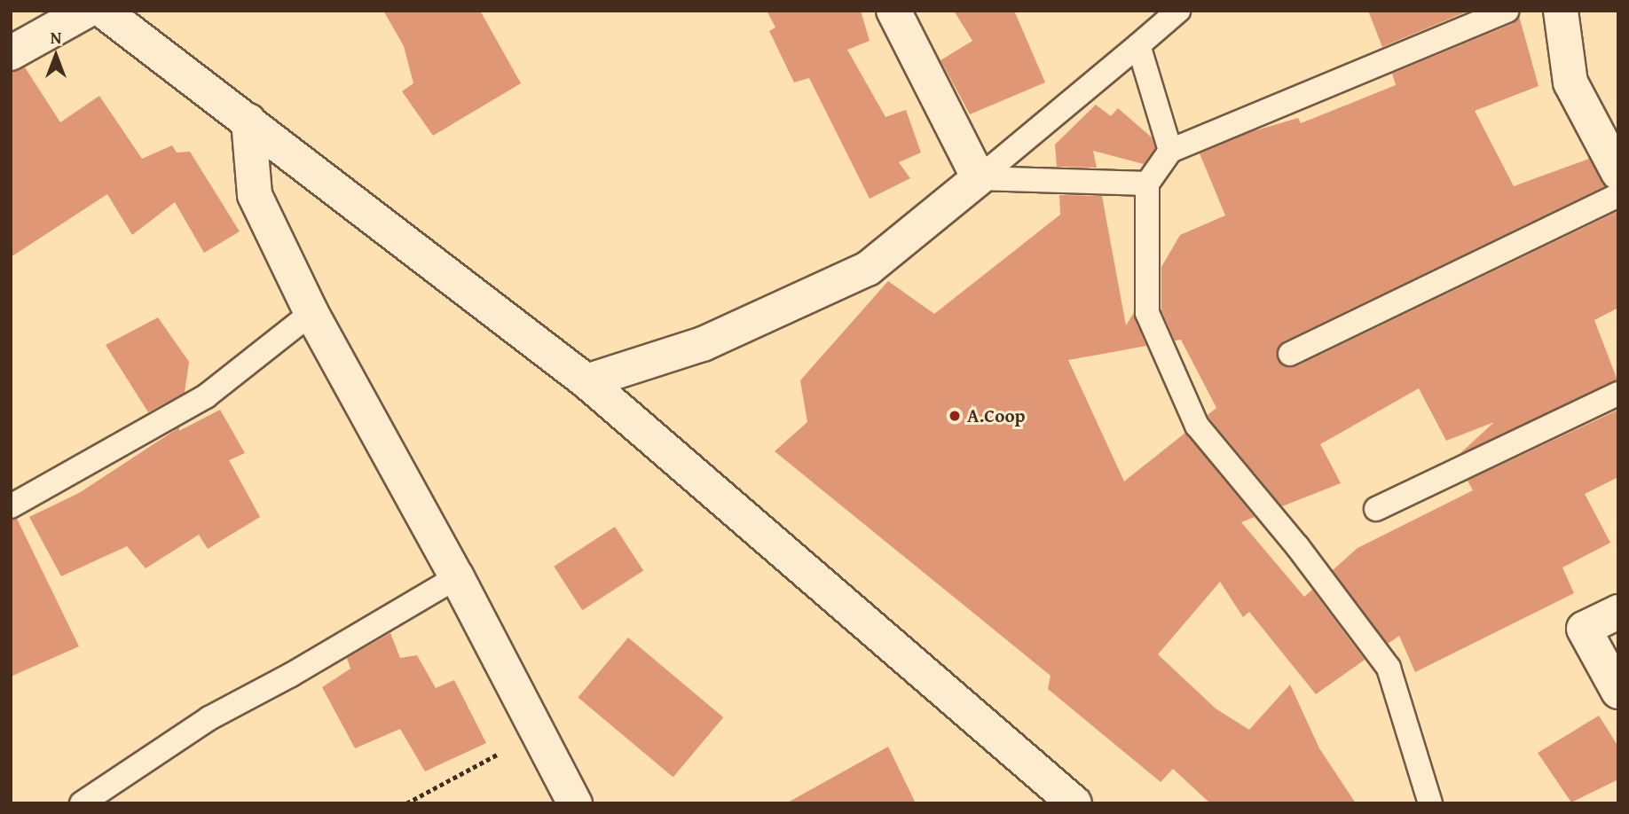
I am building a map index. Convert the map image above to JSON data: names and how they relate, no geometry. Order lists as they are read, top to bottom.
{
  "places": ["A.Coop"],
  "north": "top"
}
